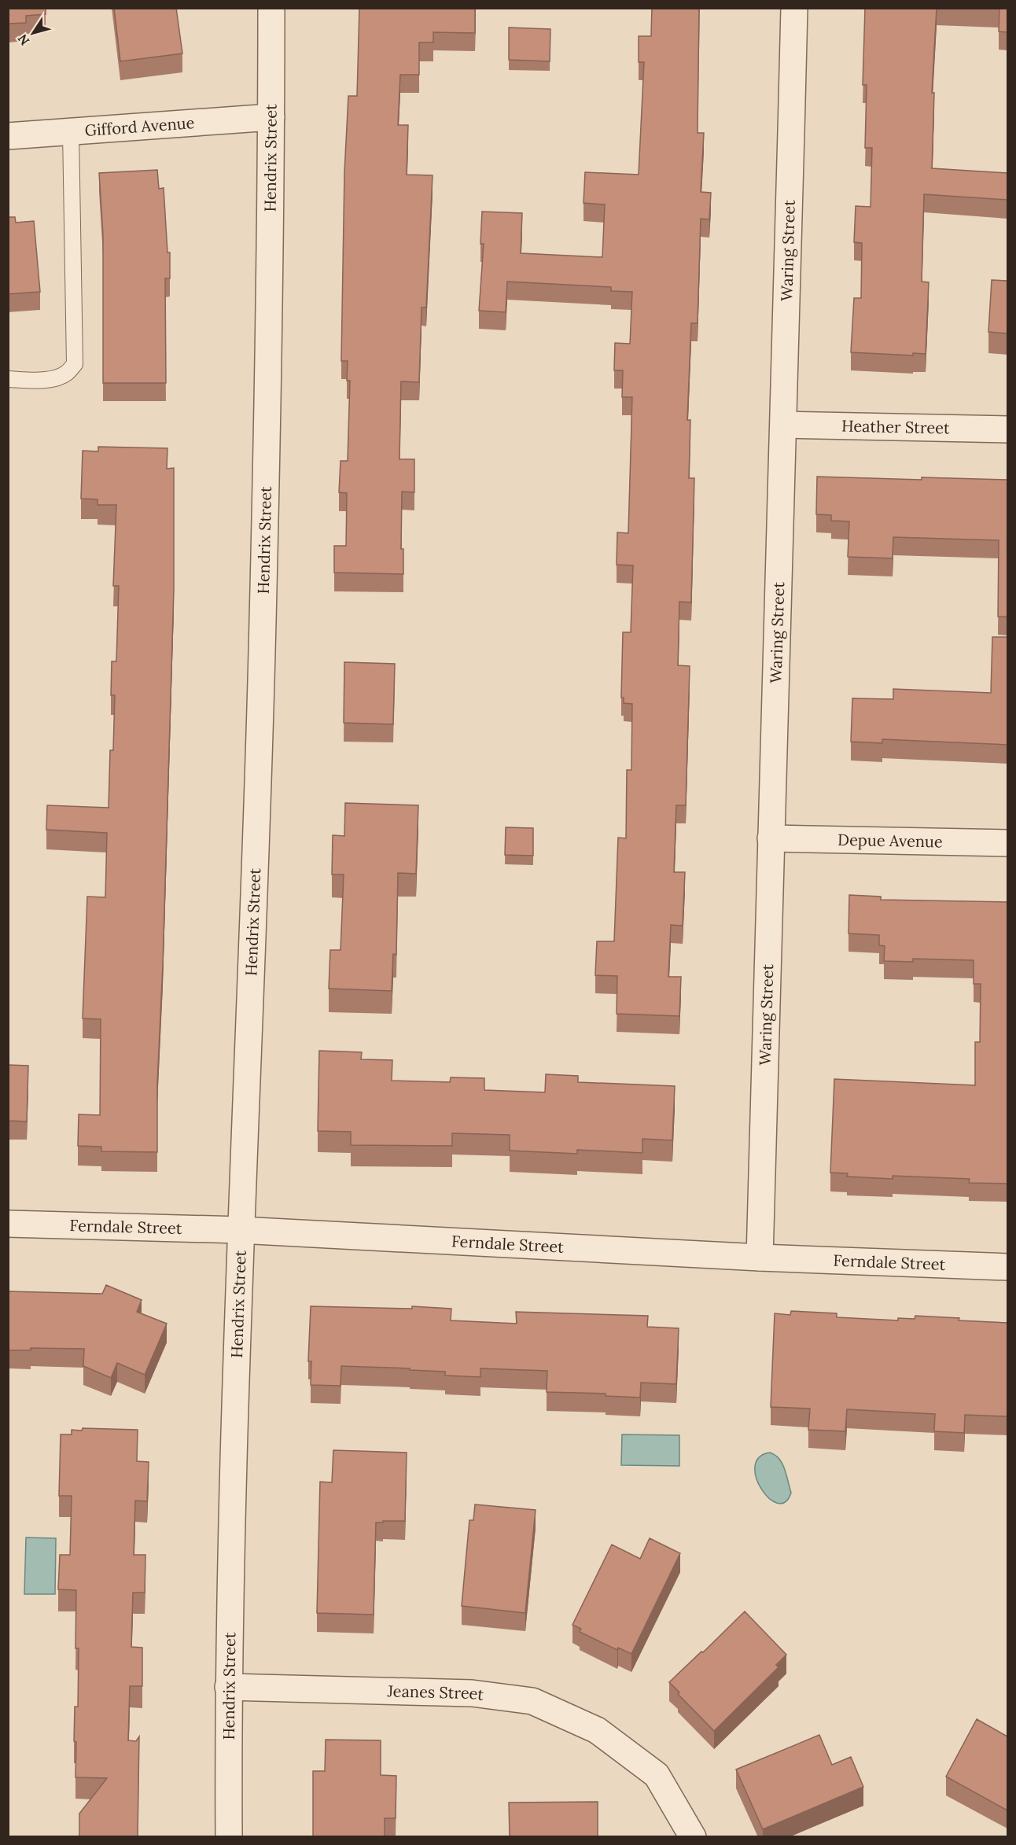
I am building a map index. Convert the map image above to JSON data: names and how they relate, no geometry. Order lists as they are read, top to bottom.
{
  "streets": {
    "street": [
      "Gifford Avenue",
      "Hendrix Street",
      "Waring Street",
      "Heather Street",
      "Depue Avenue",
      "Ferndale Street",
      "Jeanes Street"
    ]
  },
  "crossings": [
    ["Gifford Avenue", "Hendrix Street"],
    ["Hendrix Street", "Ferndale Street"],
    ["Hendrix Street", "Jeanes Street"],
    ["Waring Street", "Heather Street"],
    ["Waring Street", "Depue Avenue"],
    ["Waring Street", "Ferndale Street"]
  ],
  "north": "bottom left"
}
